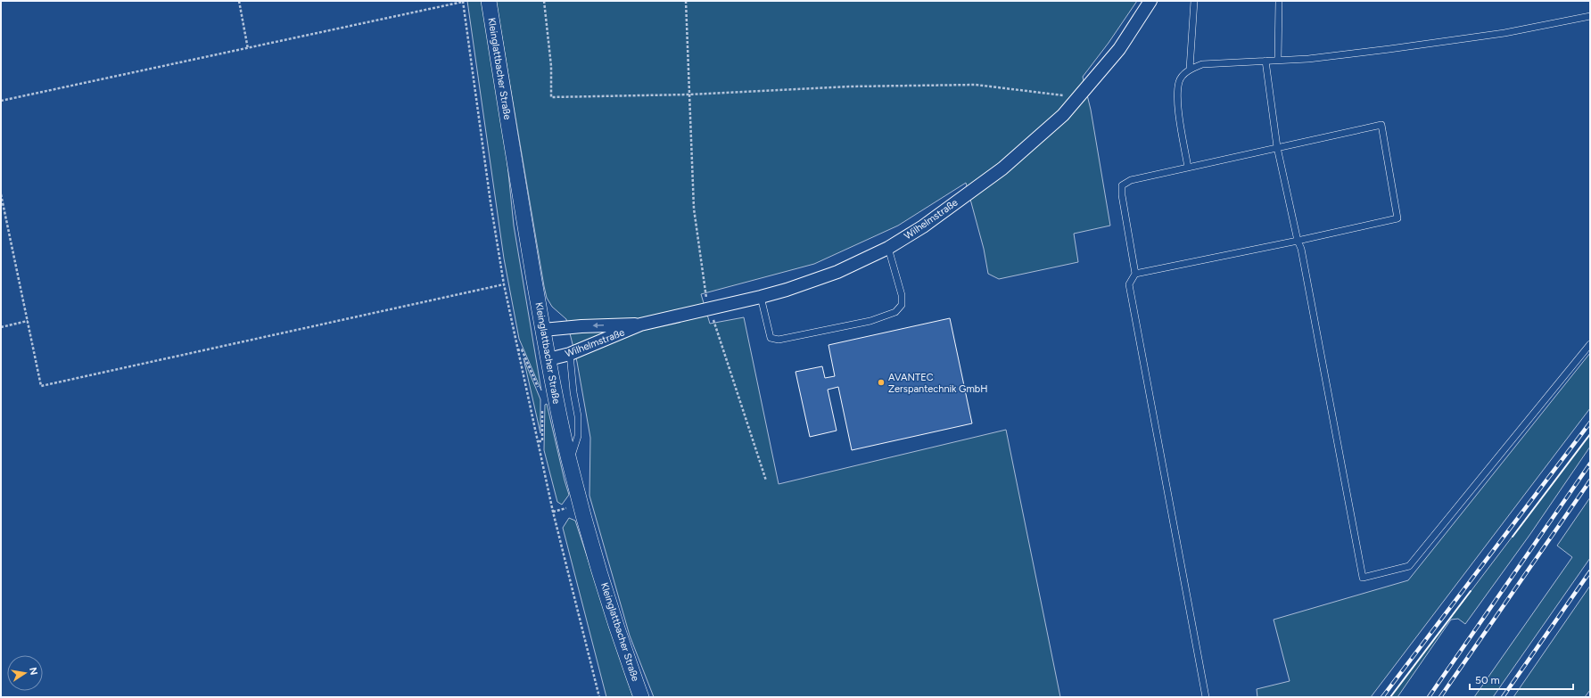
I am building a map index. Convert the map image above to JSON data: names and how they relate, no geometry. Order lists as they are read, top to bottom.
{
  "streets": {
    "street": ["Kleinglattbacher Straße", "Wilhelmstraße"]
  },
  "crossings": [
    ["Kleinglattbacher Straße", "Wilhelmstraße"]
  ],
  "places": ["AVANTEC Zerspantechnik GmbH"],
  "scale_bar": "50 m",
  "north": "right"
}
